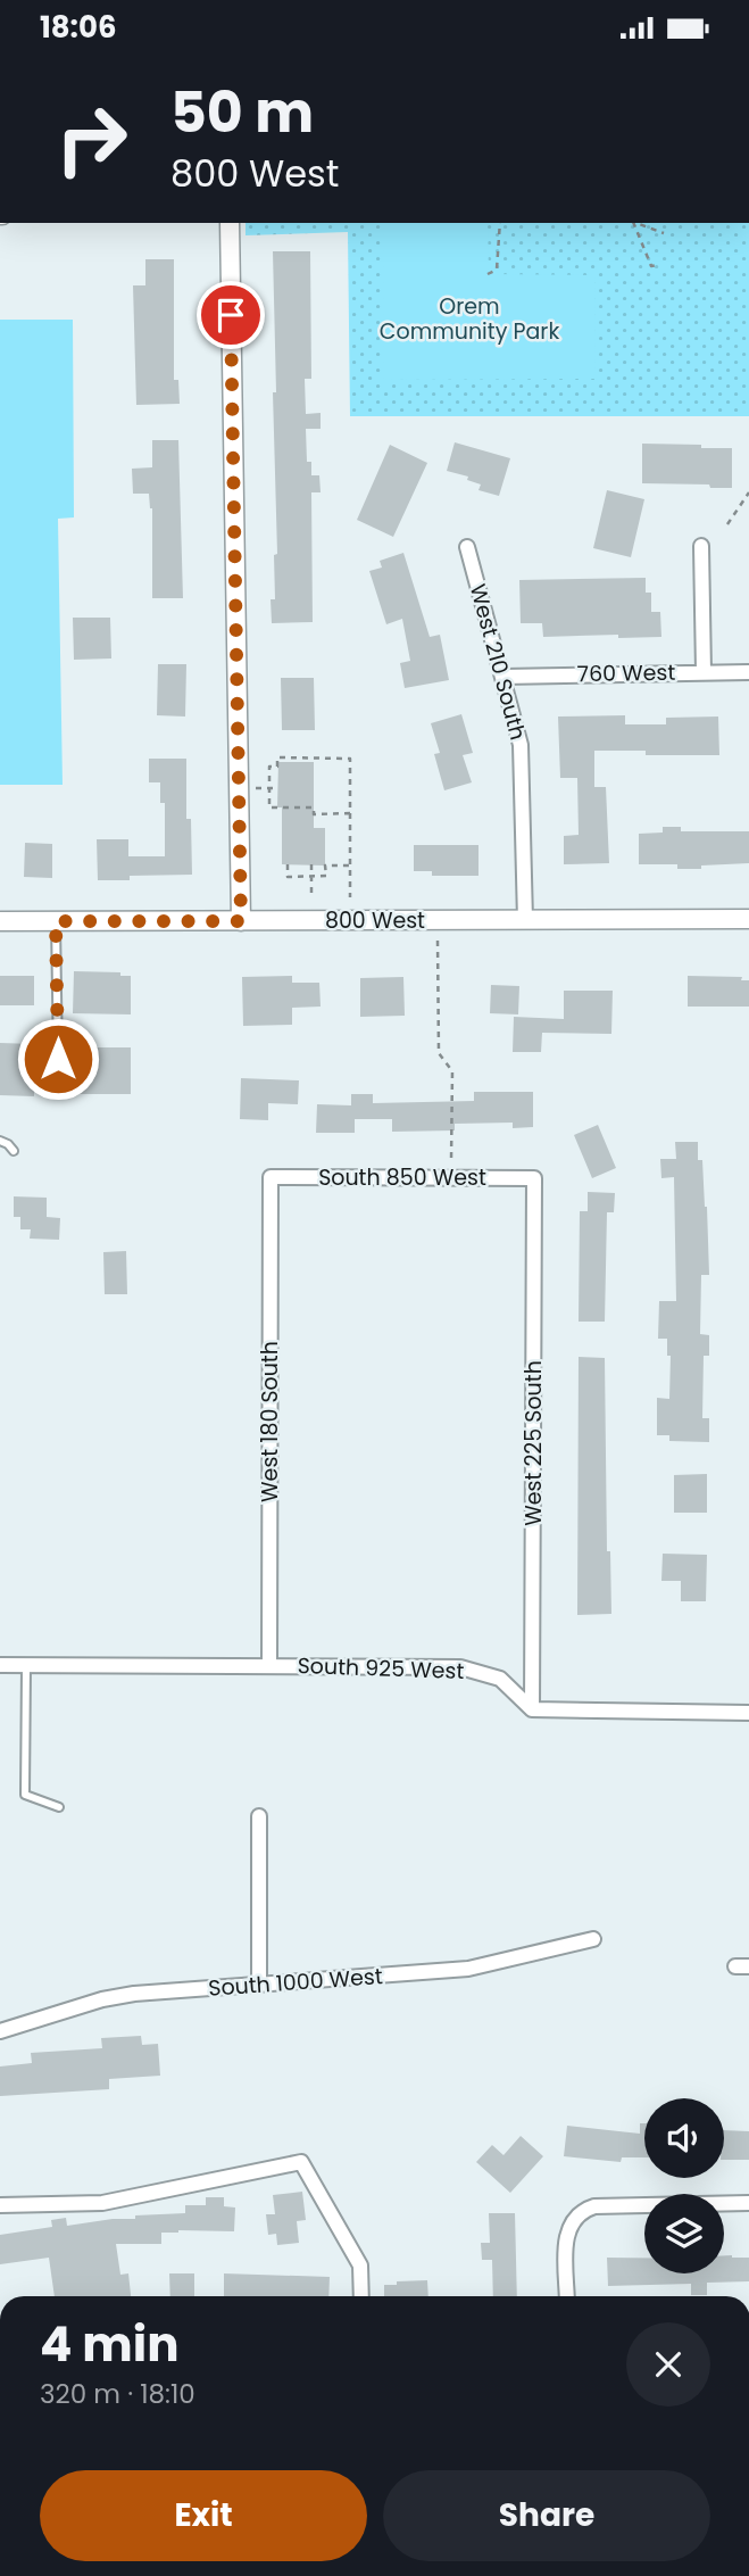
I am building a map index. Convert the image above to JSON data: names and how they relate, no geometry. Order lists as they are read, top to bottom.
{
  "streets": {
    "street": [
      "West 210 South",
      "760 West",
      "800 West",
      "South 850 West",
      "West 180 South",
      "West 225 South",
      "South 925 West",
      "South 1000 West"
    ]
  },
  "crossings": [
    ["West 210 South", "760 West"],
    ["West 210 South", "800 West"],
    ["South 850 West", "West 180 South"],
    ["South 850 West", "West 225 South"],
    ["West 180 South", "South 925 West"],
    ["West 225 South", "South 925 West"]
  ],
  "parks": ["Orem Community Park"],
  "page": {
    "status": "18:06",
    "turn": ["50 m", "800 West"],
    "heading": ["4 min", "320 m · 18:10"],
    "buttons": ["Exit", "Share"]
  }
}
